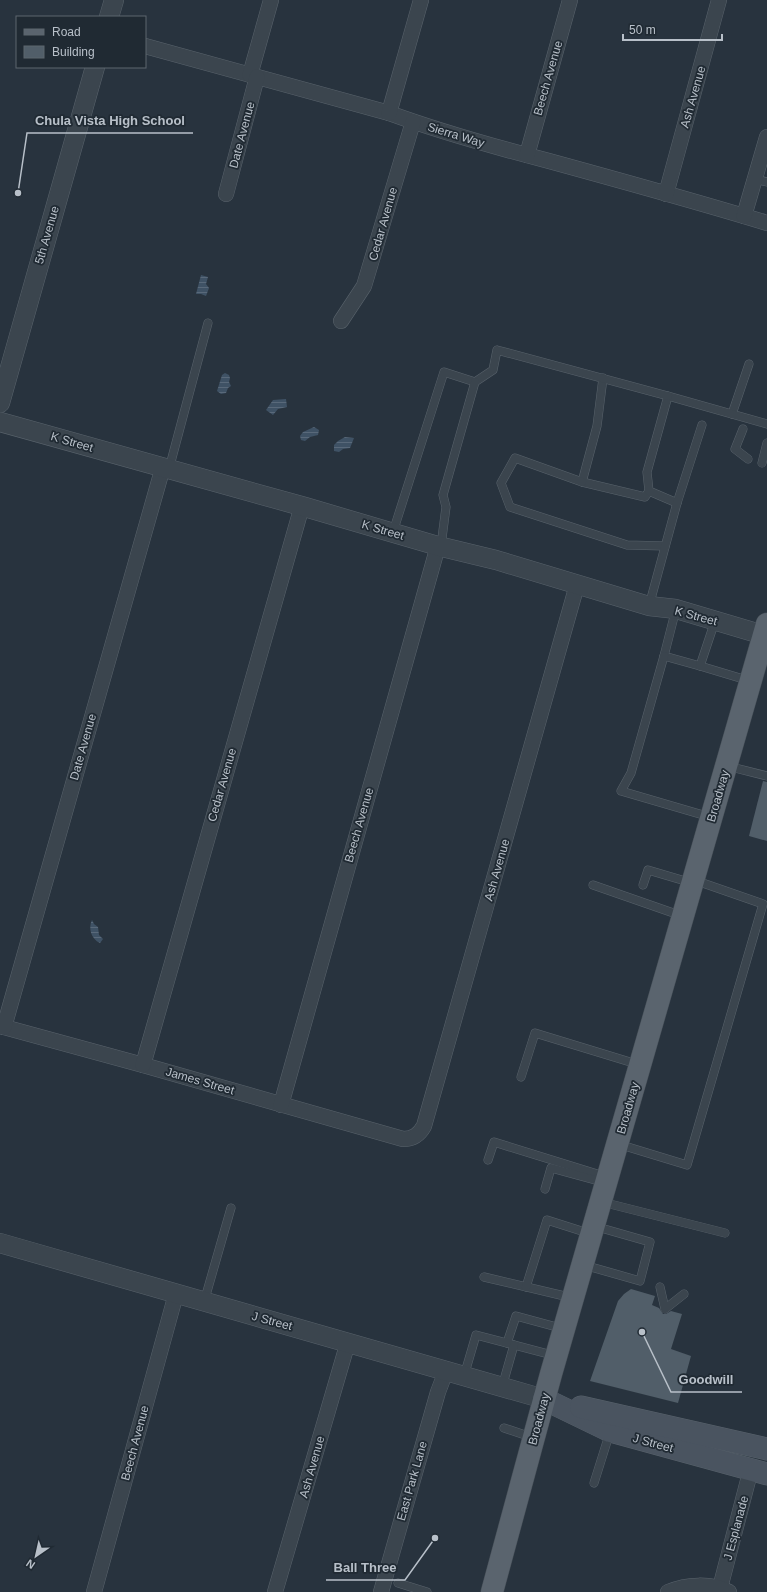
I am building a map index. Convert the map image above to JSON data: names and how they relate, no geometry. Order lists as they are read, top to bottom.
{
  "streets": {
    "main road": ["Broadway", "J Street"],
    "street": [
      "Beech Avenue",
      "Ash Avenue",
      "Date Avenue",
      "Sierra Way",
      "Cedar Avenue",
      "5th Avenue",
      "K Street",
      "James Street",
      "East Park Lane",
      "J Esplanade"
    ]
  },
  "crossings": [
    ["Beech Avenue", "Sierra Way"],
    ["Beech Avenue", "K Street"],
    ["Beech Avenue", "James Street"],
    ["Beech Avenue", "J Street"],
    ["Ash Avenue", "Sierra Way"],
    ["Ash Avenue", "K Street"],
    ["Ash Avenue", "James Street"],
    ["Ash Avenue", "J Street"],
    ["Date Avenue", "Sierra Way"],
    ["Date Avenue", "K Street"],
    ["Date Avenue", "James Street"],
    ["Sierra Way", "Cedar Avenue"],
    ["Cedar Avenue", "K Street"],
    ["Cedar Avenue", "James Street"],
    ["K Street", "Broadway"],
    ["Broadway", "J Street"],
    ["J Street", "East Park Lane"],
    ["J Street", "J Esplanade"]
  ],
  "places": ["Chula Vista High School", "Goodwill", "Ball Three"],
  "legend": ["Road", "Building"],
  "scale_bar": "50 m",
  "north": "bottom left"
}
